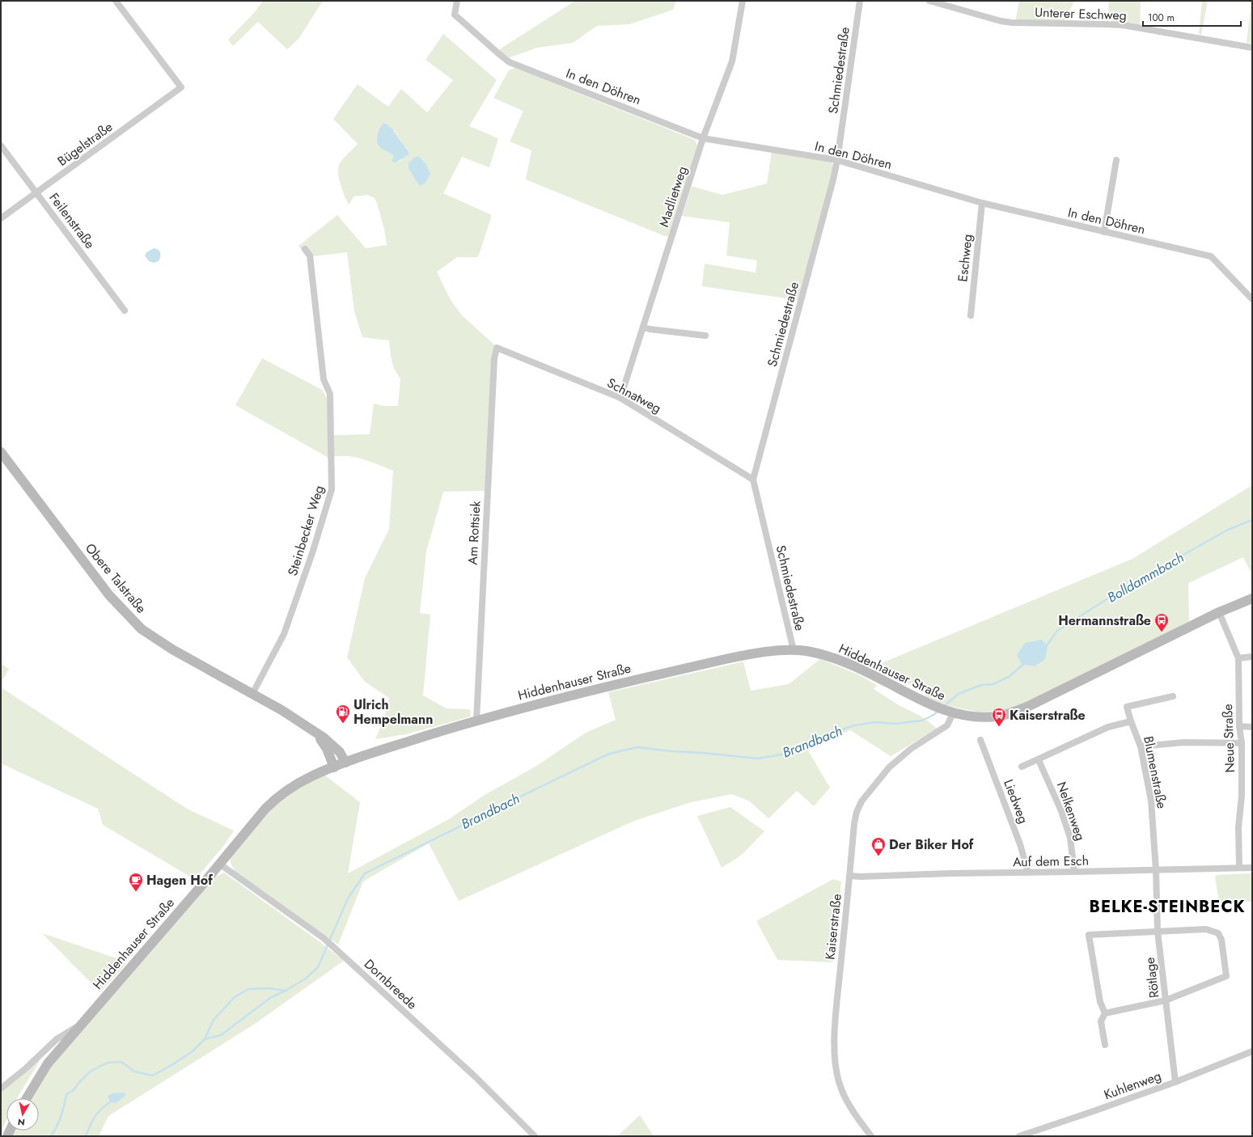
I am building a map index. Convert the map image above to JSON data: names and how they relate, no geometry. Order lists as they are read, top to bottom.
{
  "streets": {
    "main road": ["Obere Talstraße", "Hiddenhauser Straße"],
    "street": [
      "Unterer Eschweg",
      "Schmiedestraße",
      "In den Döhren",
      "Bügelstraße",
      "Madlietweg",
      "Feilenstraße",
      "Eschweg",
      "Schnatweg",
      "Steinbecker Weg",
      "Am Rottsiek",
      "Neue Straße",
      "Blumenstraße",
      "Liedweg",
      "Nelkenweg",
      "Auf dem Esch",
      "Kaiserstraße",
      "Rötlage",
      "Dornbreede",
      "Kuhlenweg"
    ]
  },
  "crossings": [
    ["Schmiedestraße", "In den Döhren"],
    ["Schmiedestraße", "Schnatweg"],
    ["Schmiedestraße", "Hiddenhauser Straße"],
    ["In den Döhren", "Madlietweg"],
    ["In den Döhren", "Eschweg"],
    ["Bügelstraße", "Feilenstraße"],
    ["Madlietweg", "Schnatweg"],
    ["Schnatweg", "Am Rottsiek"],
    ["Steinbecker Weg", "Obere Talstraße"],
    ["Am Rottsiek", "Hiddenhauser Straße"],
    ["Obere Talstraße", "Hiddenhauser Straße"],
    ["Hiddenhauser Straße", "Neue Straße"],
    ["Hiddenhauser Straße", "Kaiserstraße"],
    ["Hiddenhauser Straße", "Dornbreede"],
    ["Neue Straße", "Auf dem Esch"],
    ["Blumenstraße", "Auf dem Esch"],
    ["Blumenstraße", "Rötlage"],
    ["Liedweg", "Auf dem Esch"],
    ["Nelkenweg", "Auf dem Esch"],
    ["Auf dem Esch", "Kaiserstraße"],
    ["Auf dem Esch", "Rötlage"],
    ["Rötlage", "Kuhlenweg"]
  ],
  "districts": ["BELKE-STEINBECK"],
  "water": ["Bolldammbach", "Brandbach"],
  "places": {
    "bus stop": ["Hermannstraße", "Kaiserstraße"],
    "fuel station": ["Ulrich Hempelmann"],
    "shop": ["Der Biker Hof"],
    "cafe": ["Hagen Hof"]
  },
  "scale_bar": "100 m",
  "north": "bottom"
}
